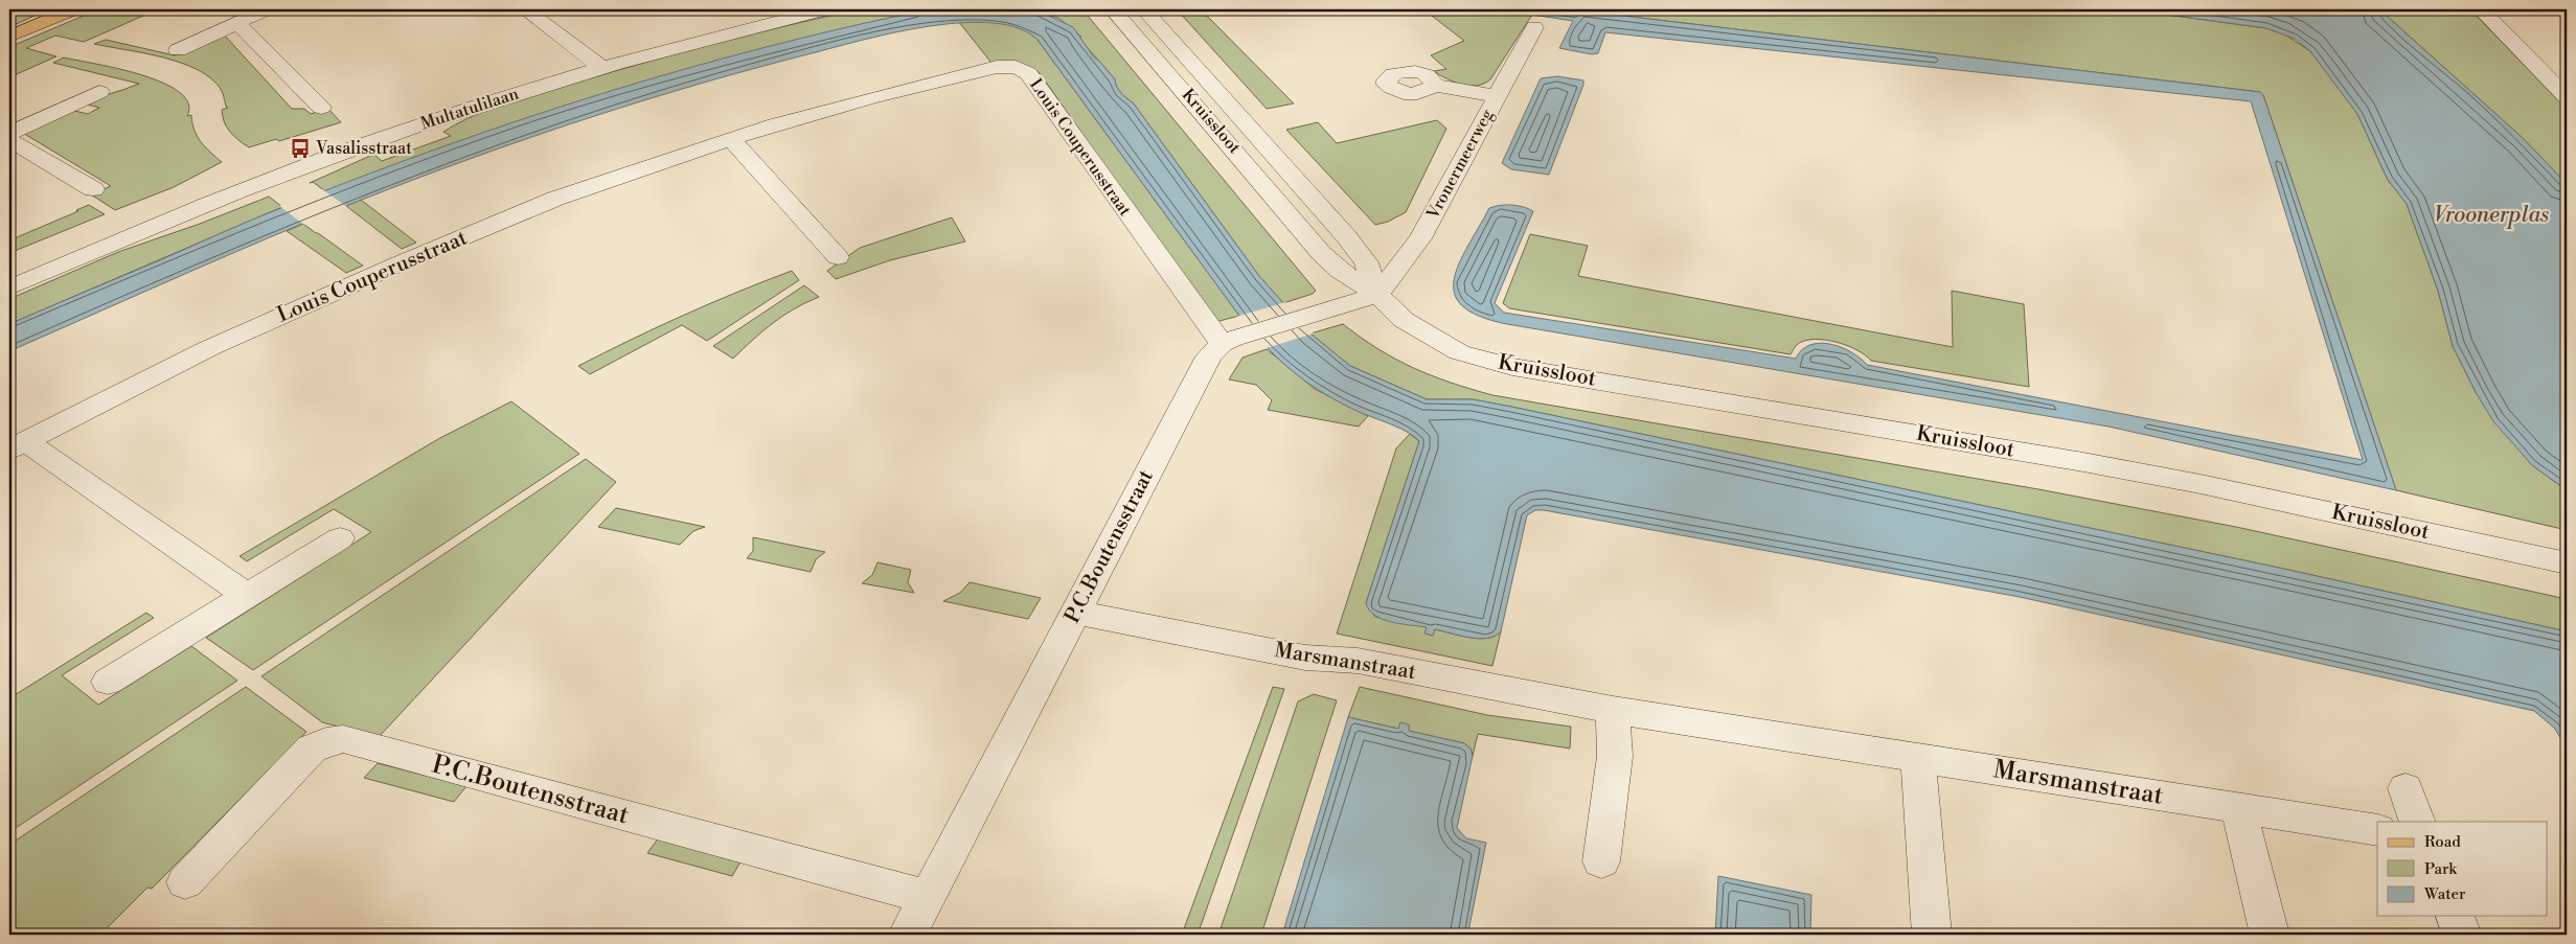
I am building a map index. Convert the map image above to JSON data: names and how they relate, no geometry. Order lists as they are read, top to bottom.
{
  "streets": {
    "street": [
      "Multatulilaan",
      "Kruissloot",
      "Louis Couperusstraat",
      "Vronermeerweg",
      "P.C.Boutensstraat",
      "Marsmanstraat"
    ]
  },
  "crossings": [
    ["Kruissloot", "Vronermeerweg"],
    ["Louis Couperusstraat", "P.C.Boutensstraat"],
    ["P.C.Boutensstraat", "Marsmanstraat"]
  ],
  "water": ["Vroonerplas"],
  "places": {
    "bus stop": ["Vasalisstraat"]
  },
  "legend": ["Road", "Park", "Water"]
}
